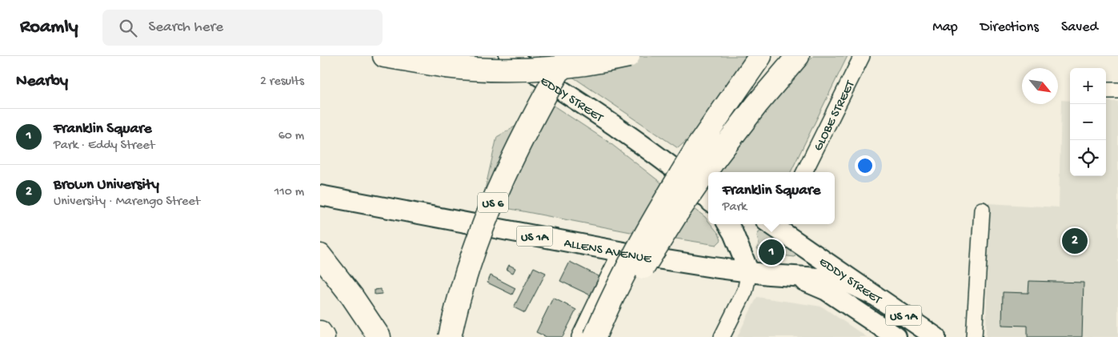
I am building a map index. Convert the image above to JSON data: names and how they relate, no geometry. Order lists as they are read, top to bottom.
{
  "streets": {
    "highway": ["US 6"],
    "main road": ["EDDY STREET", "US 1A", "ALLENS AVENUE"],
    "street": ["GLOBE STREET"]
  },
  "crossings": [
    ["EDDY STREET", "ALLENS AVENUE"]
  ],
  "north": "bottom right",
  "page": {
    "header": "Roamly",
    "search": "Search here",
    "nav": ["Map", "Directions", "Saved"],
    "heading": ["Nearby", "2 results"],
    "map_buttons": ["+", "−"],
    "list": [
      {
        "mark": "1",
        "name": "Franklin Square",
        "note": "Park · Eddy Street",
        "value": "60 m"
      },
      {
        "mark": "2",
        "name": "Brown University",
        "note": "University · Marengo Street",
        "value": "110 m"
      }
    ],
    "popup": ["Franklin Square", "Park"],
    "pins": ["2", "1"]
  }
}
